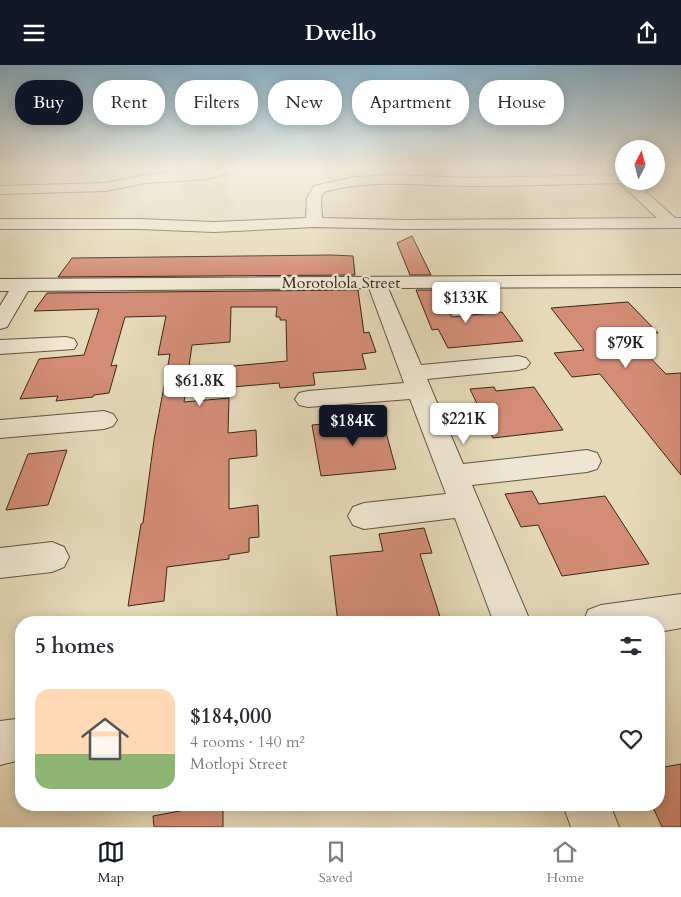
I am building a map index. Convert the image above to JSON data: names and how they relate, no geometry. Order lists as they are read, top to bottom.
{
  "streets": {
    "street": ["Morotolola Street"]
  },
  "north": "top",
  "page": {
    "header": "Dwello",
    "chip": [
      "Buy",
      "Rent",
      "Filters",
      "New",
      "Apartment",
      "House"
    ],
    "price": [
      "$133K",
      "$79K",
      "$61.8K",
      "$221K",
      "$184K"
    ],
    "heading": "5 homes",
    "list": [
      {
        "name": "$184,000",
        "note": "4 rooms · 140 m² · Motlopi Street"
      }
    ],
    "tabs": ["Map", "Saved", "Home"]
  }
}
